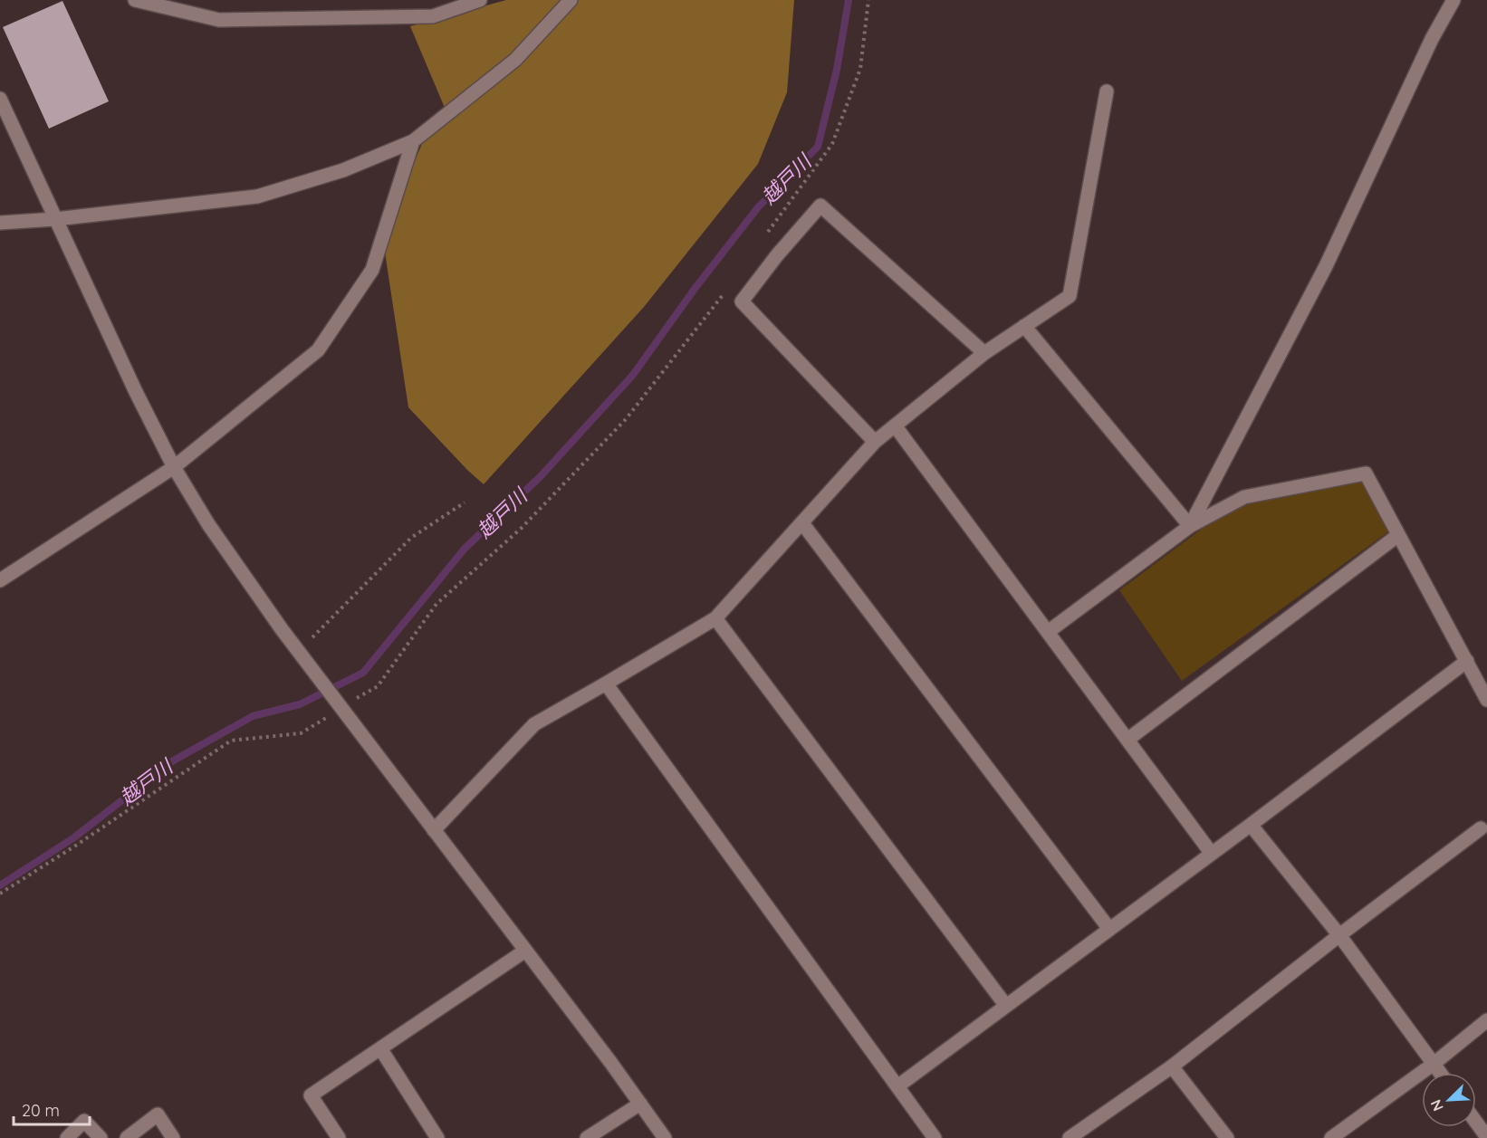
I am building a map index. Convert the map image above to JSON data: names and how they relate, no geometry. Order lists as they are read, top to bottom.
{
  "water": ["越戸川"],
  "scale_bar": "20 m",
  "north": "bottom left"
}
